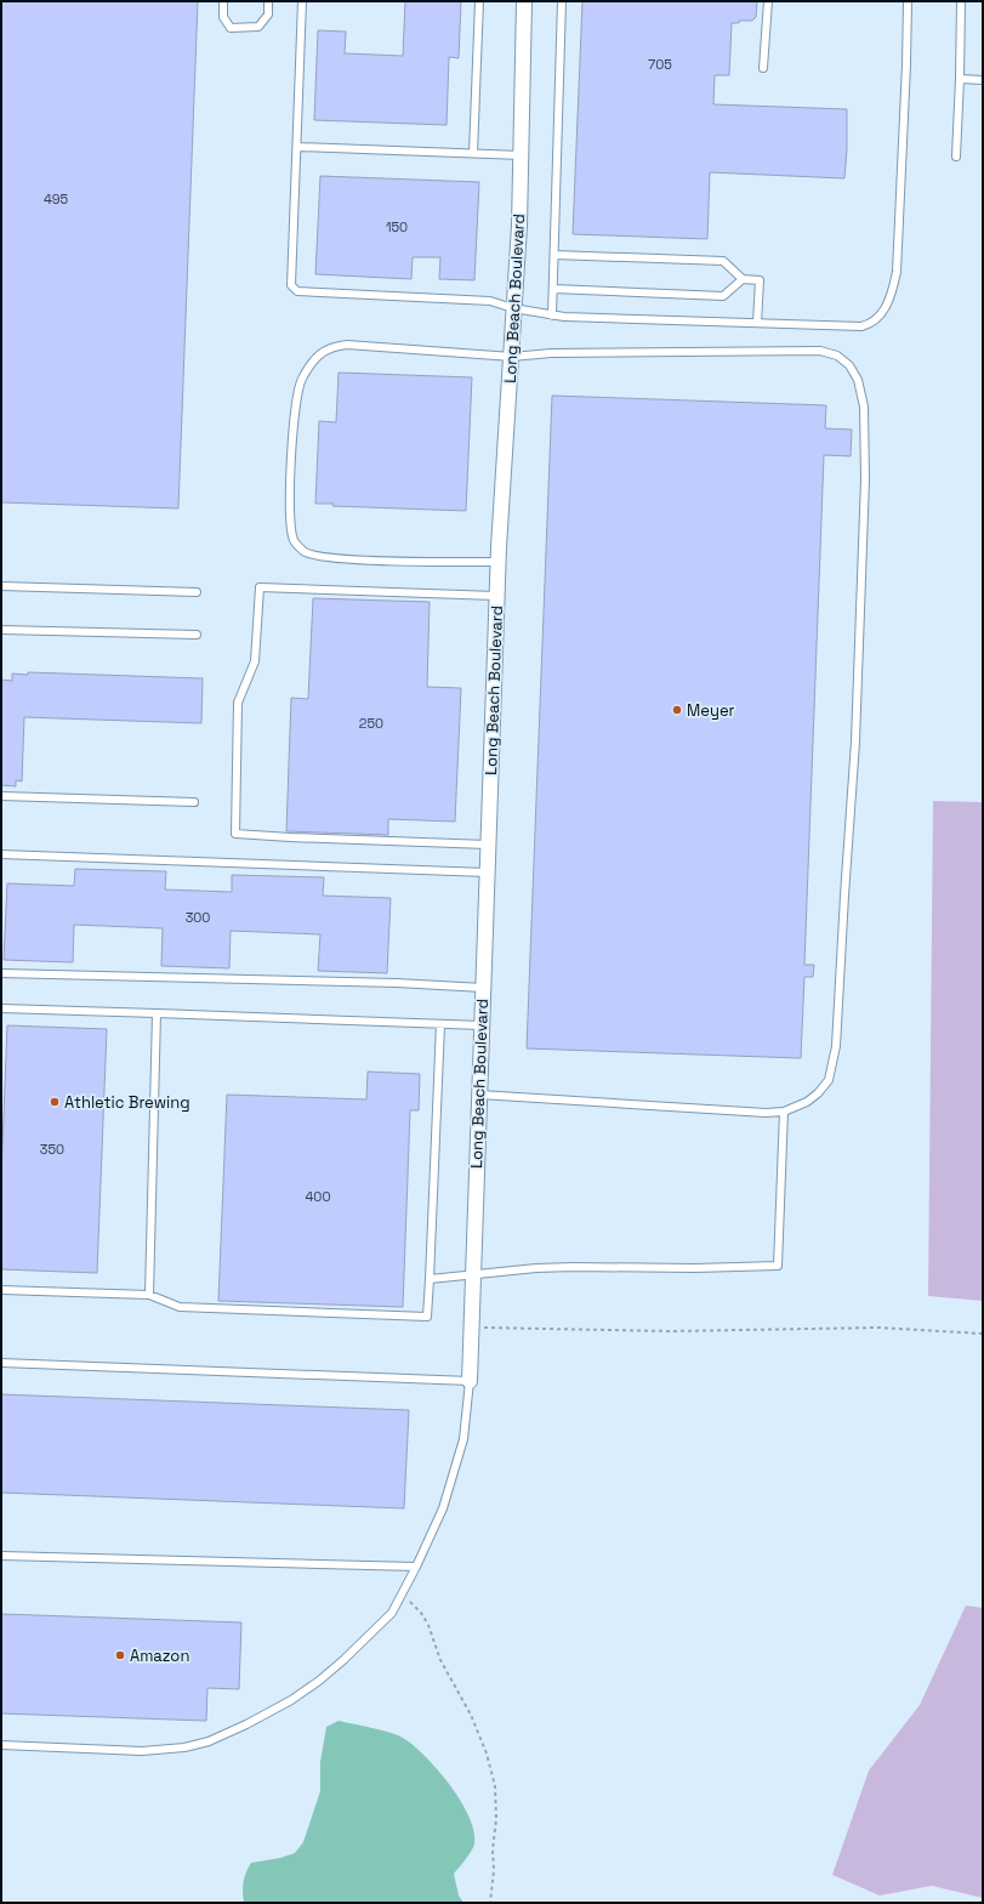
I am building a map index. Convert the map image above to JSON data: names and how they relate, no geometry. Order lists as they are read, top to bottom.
{
  "streets": {
    "street": ["Long Beach Boulevard"]
  },
  "places": ["Meyer", "Athletic Brewing", "Amazon"],
  "house_numbers": [
    "705",
    "495",
    "150",
    "250",
    "300",
    "350",
    "400"
  ]
}
